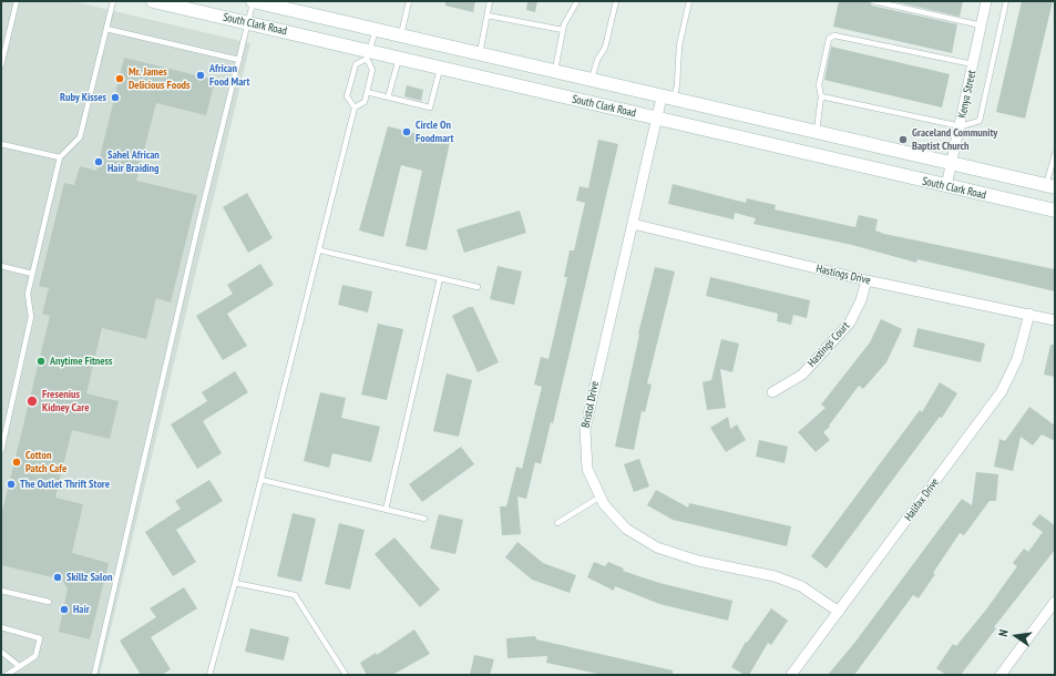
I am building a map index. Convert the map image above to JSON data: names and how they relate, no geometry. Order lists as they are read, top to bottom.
{
  "streets": {
    "main road": ["South Clark Road"],
    "street": [
      "Kenya Street",
      "Hastings Drive",
      "Hastings Court",
      "Bristol Drive",
      "Halifax Drive"
    ]
  },
  "crossings": [
    ["South Clark Road", "Kenya Street"],
    ["South Clark Road", "Bristol Drive"],
    ["Hastings Drive", "Hastings Court"],
    ["Hastings Drive", "Bristol Drive"],
    ["Hastings Drive", "Halifax Drive"],
    ["Bristol Drive", "Halifax Drive"]
  ],
  "places": [
    "African Food Mart",
    "Mr. James Delicious Foods",
    "Ruby Kisses",
    "Circle On Foodmart",
    "Graceland Community Baptist Church",
    "Sahel African Hair Braiding",
    "Anytime Fitness",
    "Fresenius Kidney Care",
    "Cotton Patch Cafe",
    "The Outlet Thrift Store",
    "Skillz Salon",
    "Hair"
  ],
  "north": "left"
}
